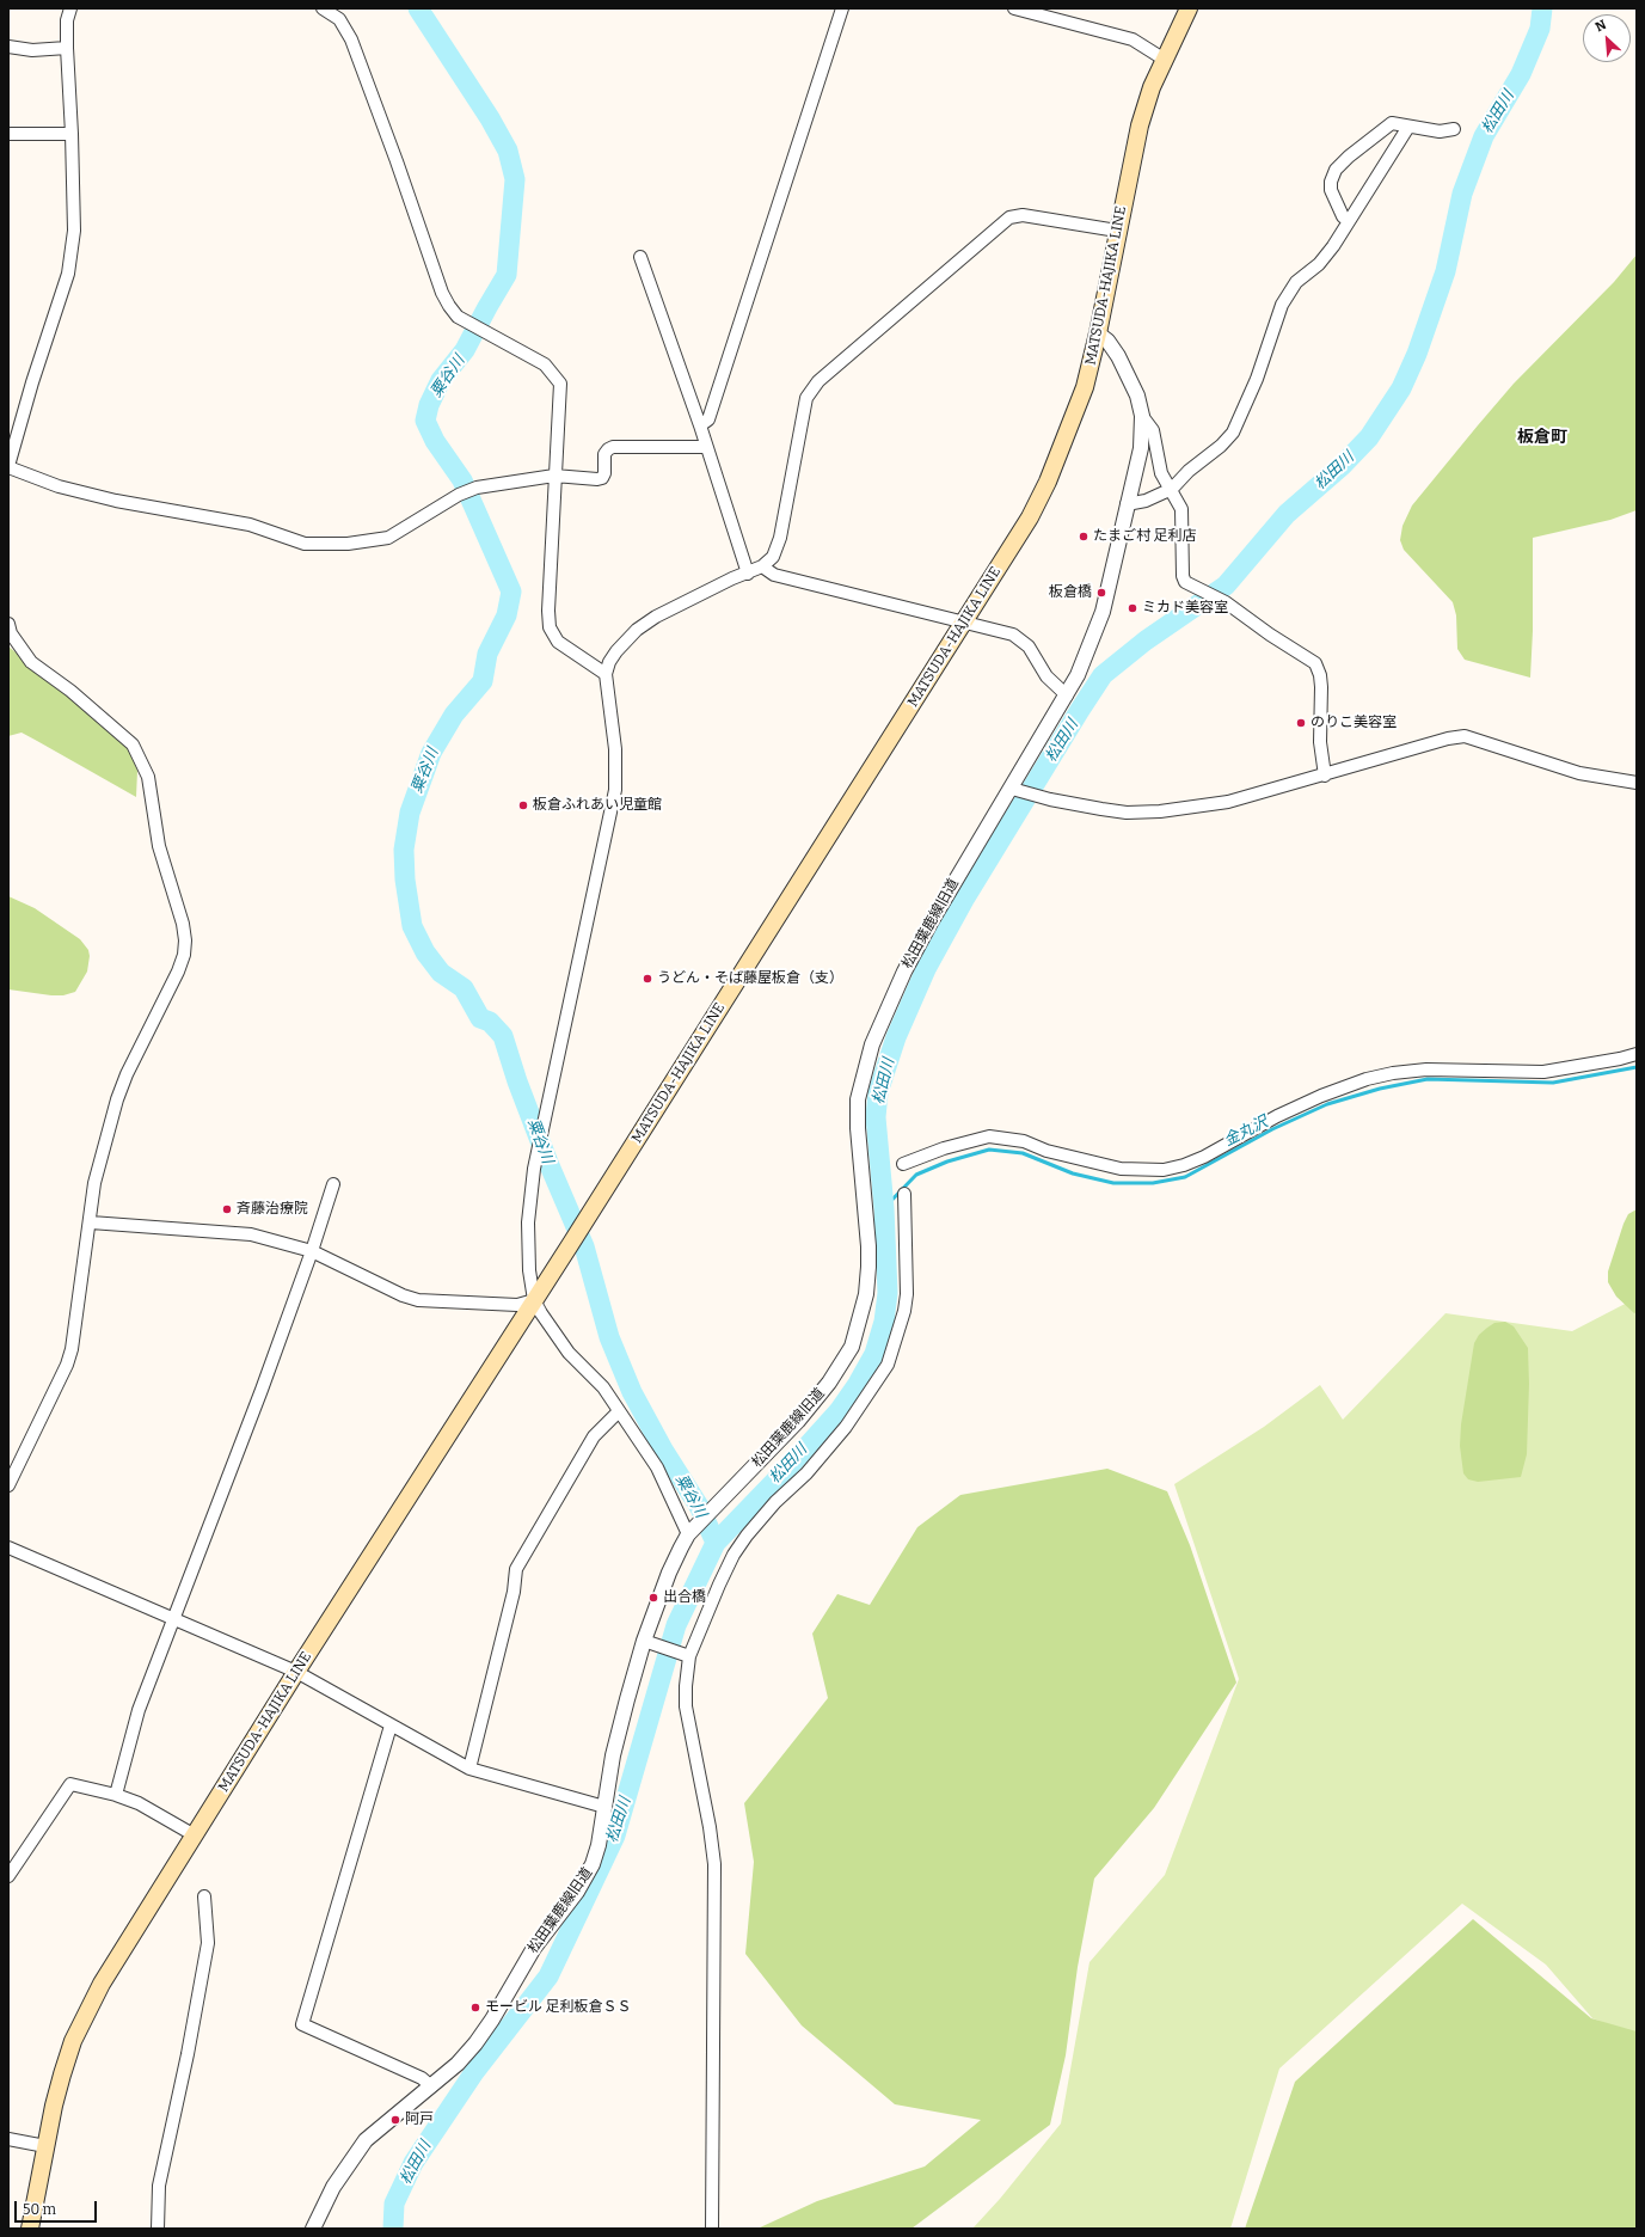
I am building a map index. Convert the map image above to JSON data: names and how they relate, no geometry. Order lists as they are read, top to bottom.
{
  "streets": {
    "main road": ["MATSUDA-HAJIKA LINE"],
    "street": ["松田葉鹿線旧道"]
  },
  "crossings": [
    ["MATSUDA-HAJIKA LINE", "松田葉鹿線旧道"]
  ],
  "districts": ["板倉町"],
  "water": ["松田川", "粟谷川", "金丸沢"],
  "places": [
    "たまご村 足利店",
    "板倉橋",
    "ミカド美容室",
    "のりこ美容室",
    "板倉ふれあい児童館",
    "うどん・そば藤屋板倉（支）",
    "斉藤治療院",
    "出合橋",
    "モービル 足利板倉ＳＳ",
    "阿戸"
  ],
  "scale_bar": "50 m",
  "north": "top left"
}
